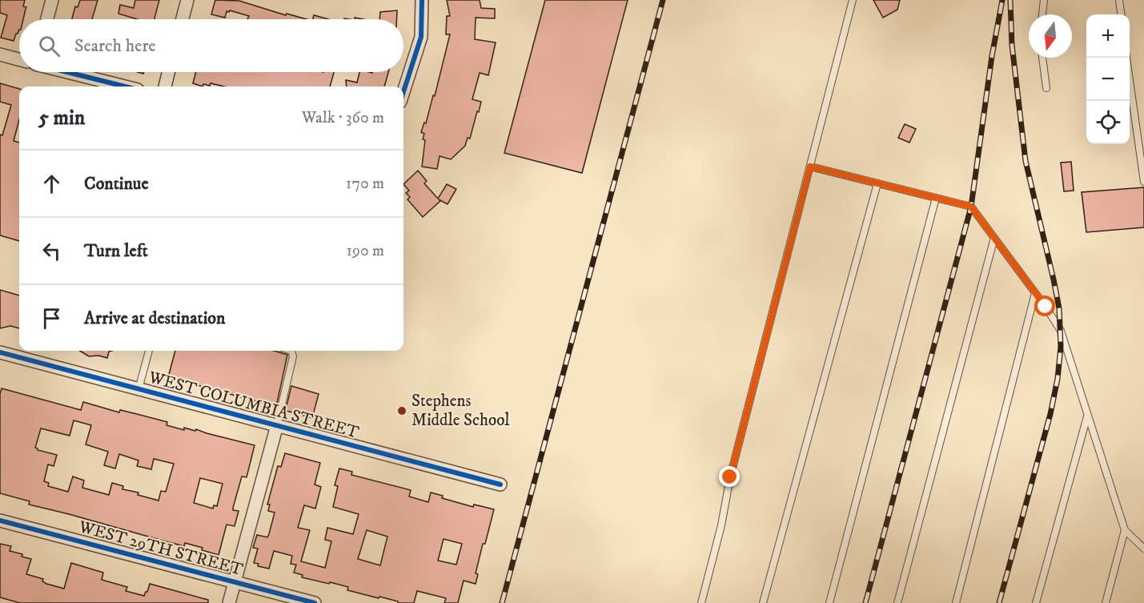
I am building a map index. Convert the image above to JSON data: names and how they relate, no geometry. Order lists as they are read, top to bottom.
{
  "streets": {
    "street": ["WEST COLUMBIA STREET", "WEST 29TH STREET"]
  },
  "places": ["Stephens Middle School"],
  "north": "bottom",
  "page": {
    "map_buttons": ["+", "−"],
    "search": "Search here",
    "heading": ["5 min", "Walk · 360 m"],
    "list": [
      ["Continue", "170 m"],
      ["Turn left", "190 m"],
      "Arrive at destination"
    ]
  }
}
